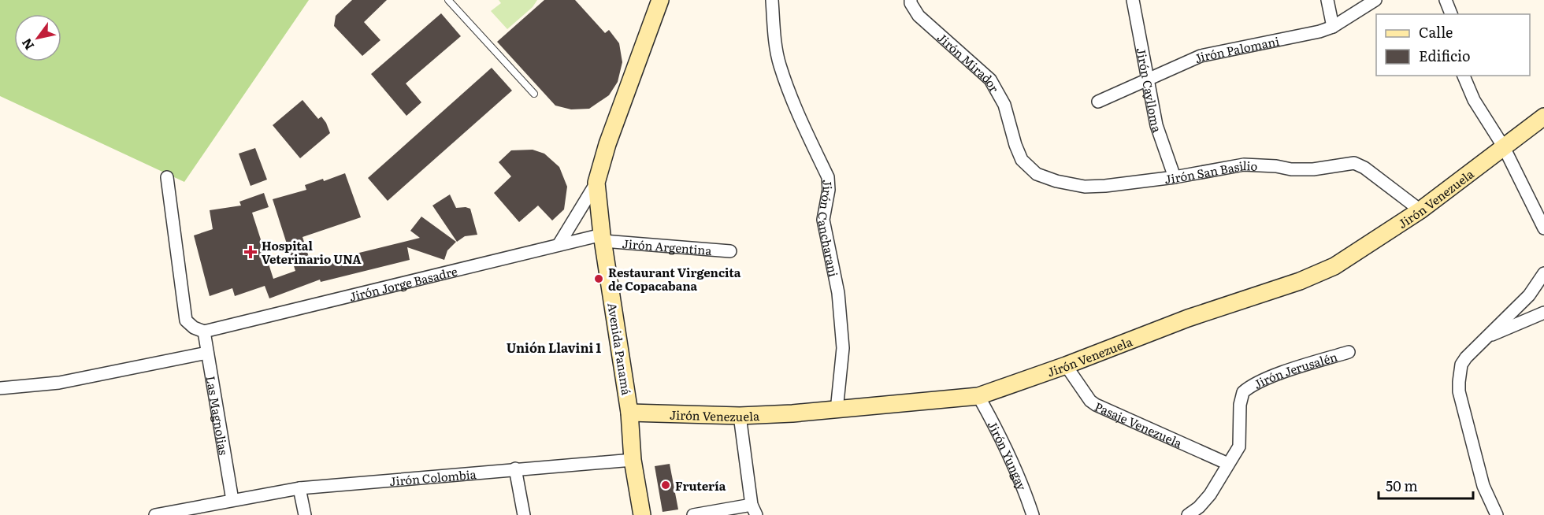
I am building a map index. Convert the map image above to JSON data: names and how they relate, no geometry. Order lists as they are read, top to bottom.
{
  "streets": {
    "street": [
      "Jirón Palomani",
      "Jirón Mirador",
      "Jirón Caylloma",
      "Jirón San Basilio",
      "Jirón Venezuela",
      "Jirón Cancharani",
      "Jirón Argentina",
      "Jirón Jorge Basadre",
      "Avenida Panamá",
      "Jirón Jerusalén",
      "Las Magnolias",
      "Pasaje Venezuela",
      "Jirón Yungay",
      "Jirón Colombia"
    ]
  },
  "crossings": [
    ["Jirón Palomani", "Jirón Caylloma"],
    ["Jirón Mirador", "Jirón San Basilio"],
    ["Jirón Caylloma", "Jirón San Basilio"],
    ["Jirón San Basilio", "Jirón Venezuela"],
    ["Jirón Venezuela", "Jirón Cancharani"],
    ["Jirón Venezuela", "Avenida Panamá"],
    ["Jirón Venezuela", "Pasaje Venezuela"],
    ["Jirón Venezuela", "Jirón Yungay"],
    ["Jirón Argentina", "Jirón Jorge Basadre"],
    ["Jirón Argentina", "Avenida Panamá"],
    ["Jirón Jorge Basadre", "Avenida Panamá"],
    ["Jirón Jorge Basadre", "Las Magnolias"],
    ["Avenida Panamá", "Jirón Colombia"],
    ["Jirón Jerusalén", "Pasaje Venezuela"],
    ["Las Magnolias", "Jirón Colombia"]
  ],
  "districts": ["Unión Llavini 1"],
  "places": {
    "health": ["Hospital Veterinario UNA"],
    "other": ["Restaurant Virgencita de Copacabana", "Frutería"]
  },
  "legend": ["Calle", "Edificio"],
  "scale_bar": "50 m",
  "north": "bottom left"
}
